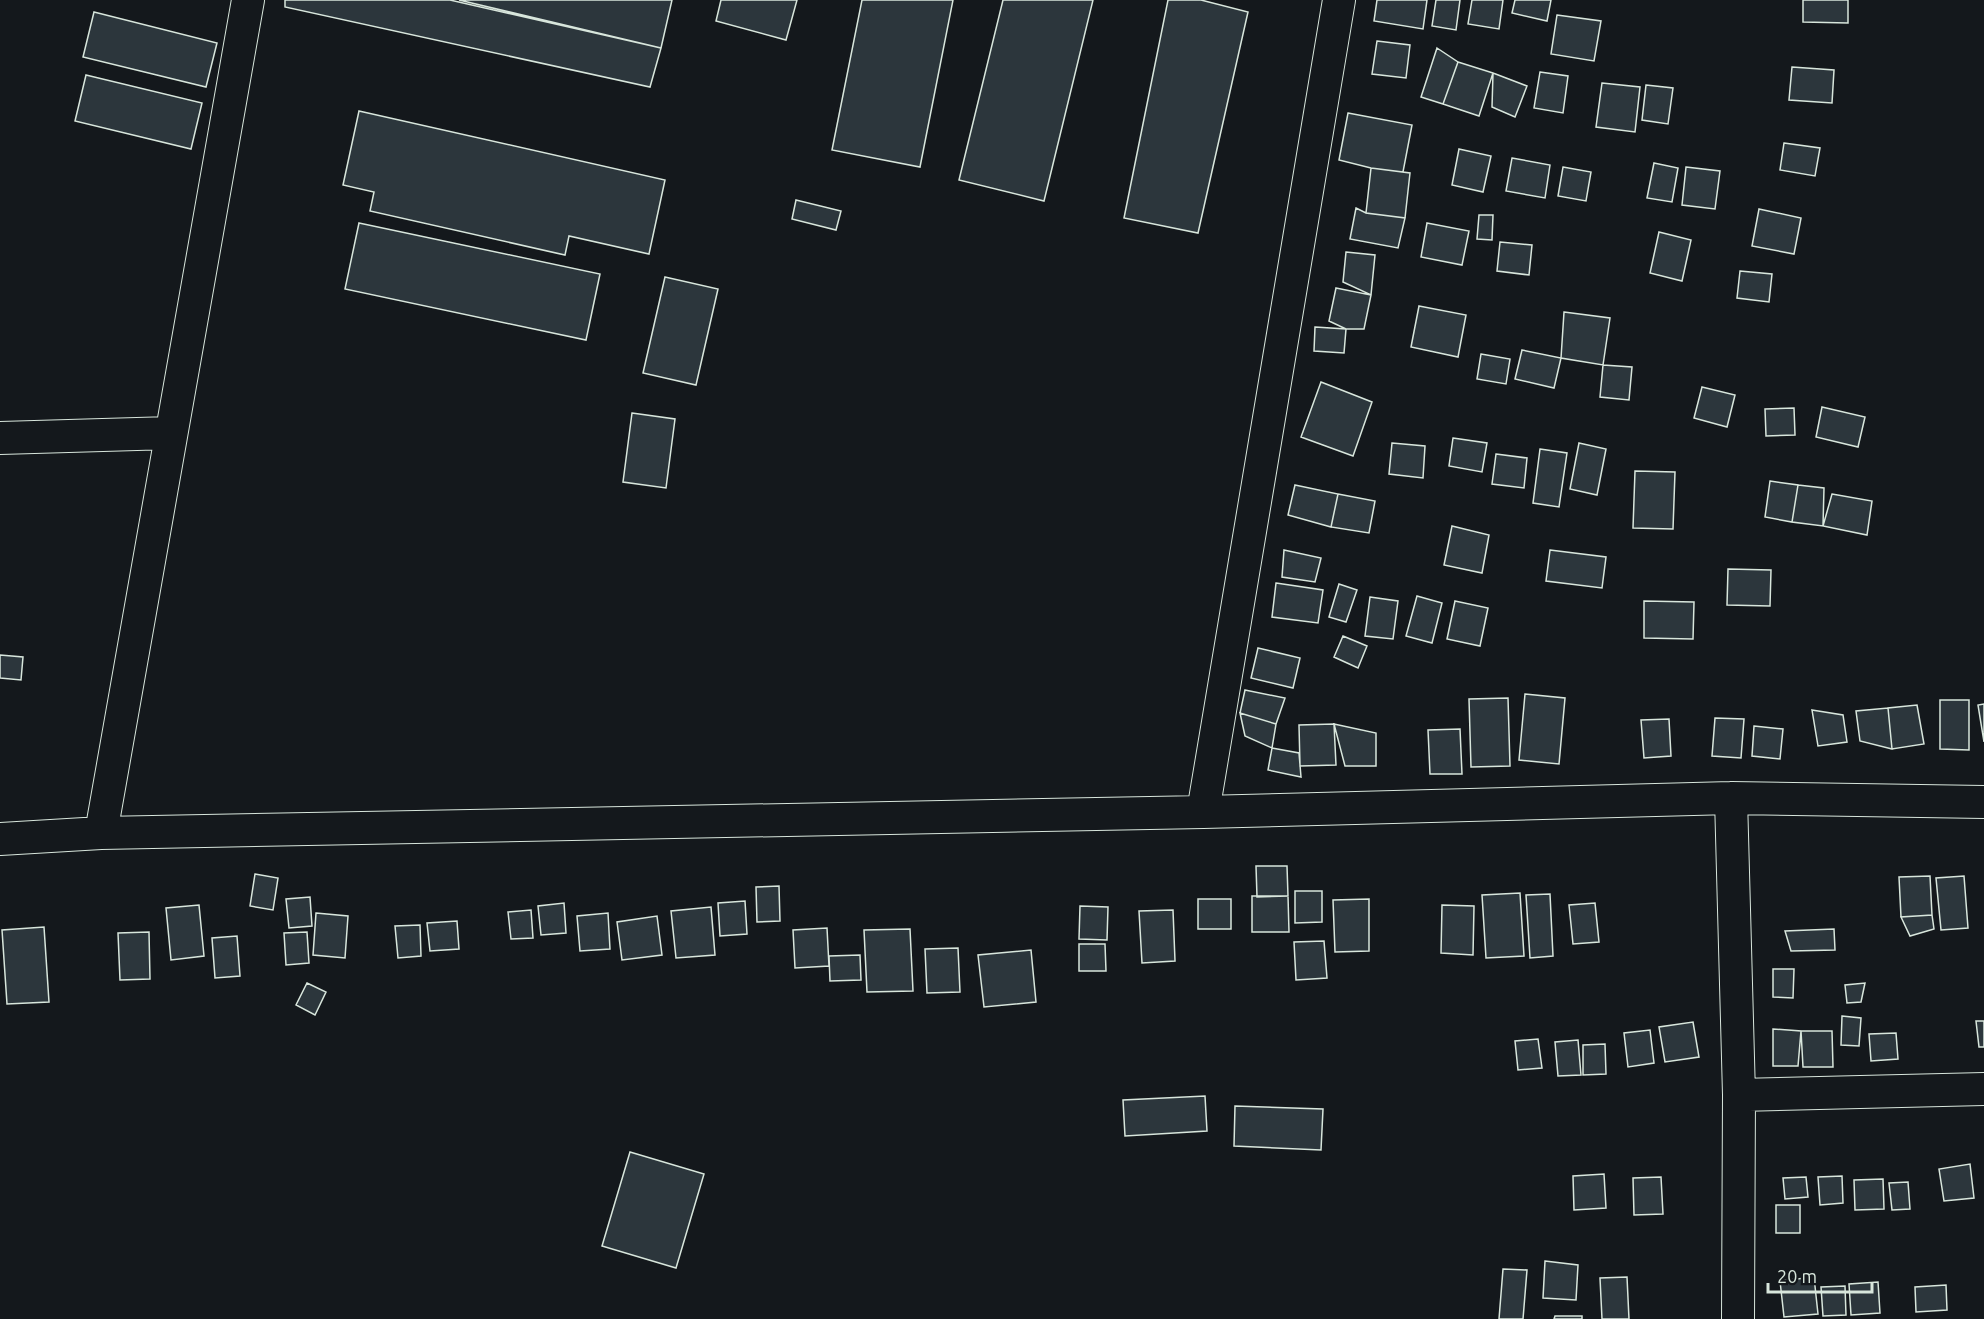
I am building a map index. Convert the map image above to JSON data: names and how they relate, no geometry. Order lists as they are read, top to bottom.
{
  "scale_bar": "20 m"
}
